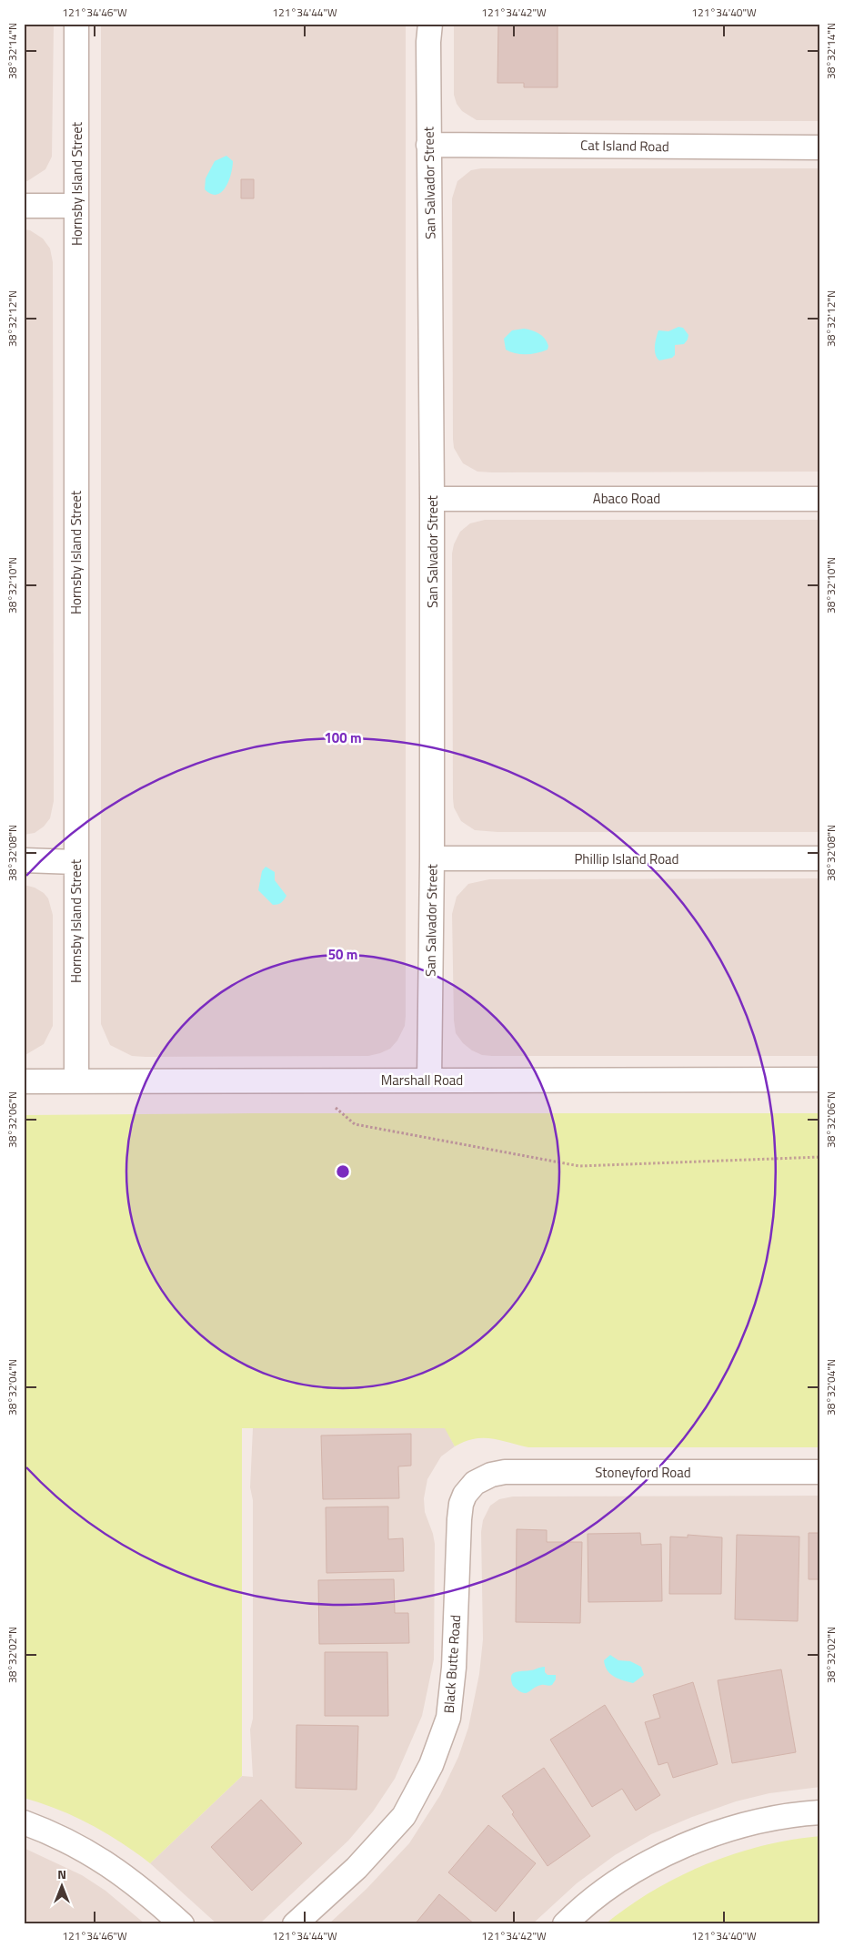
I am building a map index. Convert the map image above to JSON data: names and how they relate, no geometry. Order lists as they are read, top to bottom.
{
  "streets": {
    "street": [
      "Cat Island Road",
      "San Salvador Street",
      "Hornsby Island Street",
      "Abaco Road",
      "Phillip Island Road",
      "Marshall Road",
      "Stoneyford Road",
      "Black Butte Road"
    ]
  },
  "crossings": [
    ["Cat Island Road", "San Salvador Street"],
    ["San Salvador Street", "Abaco Road"],
    ["San Salvador Street", "Phillip Island Road"],
    ["San Salvador Street", "Marshall Road"],
    ["Hornsby Island Street", "Marshall Road"],
    ["Stoneyford Road", "Black Butte Road"]
  ],
  "north": "top",
  "coordinates": [
    "121°34'46\"W",
    "121°34'44\"W",
    "121°34'42\"W",
    "121°34'40\"W",
    "38°32'14\"N",
    "38°32'12\"N",
    "38°32'10\"N",
    "38°32'08\"N",
    "38°32'06\"N",
    "38°32'04\"N",
    "38°32'02\"N"
  ],
  "rings": ["100 m", "50 m"]
}
